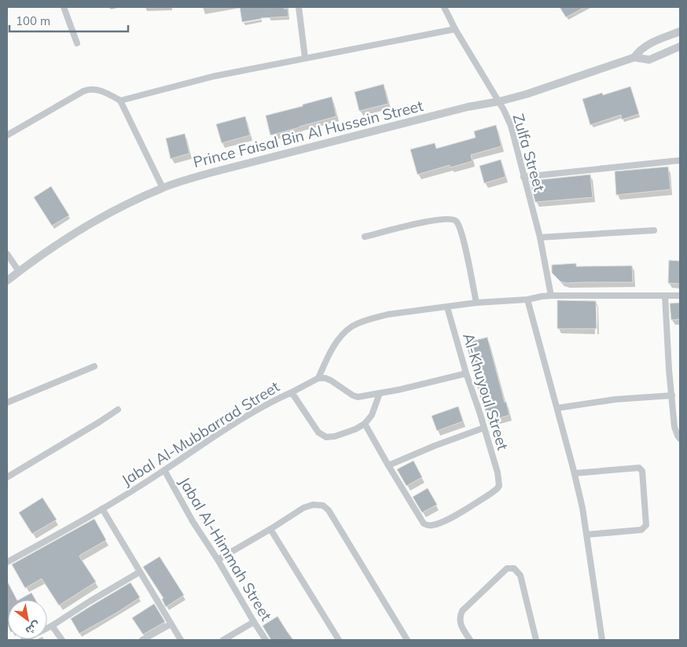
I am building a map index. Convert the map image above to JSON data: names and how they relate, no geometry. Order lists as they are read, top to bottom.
{
  "streets": {
    "street": [
      "Prince Faisal Bin Al Hussein Street",
      "Zulfa Street",
      "Al-Khuyoul Street",
      "Jabal Al-Mubbarrad Street",
      "Jabal Al-Himmah Street"
    ]
  },
  "crossings": [
    ["Prince Faisal Bin Al Hussein Street", "Zulfa Street"],
    ["Jabal Al-Mubbarrad Street", "Jabal Al-Himmah Street"]
  ],
  "scale_bar": "100 m",
  "north": "bottom right"
}
